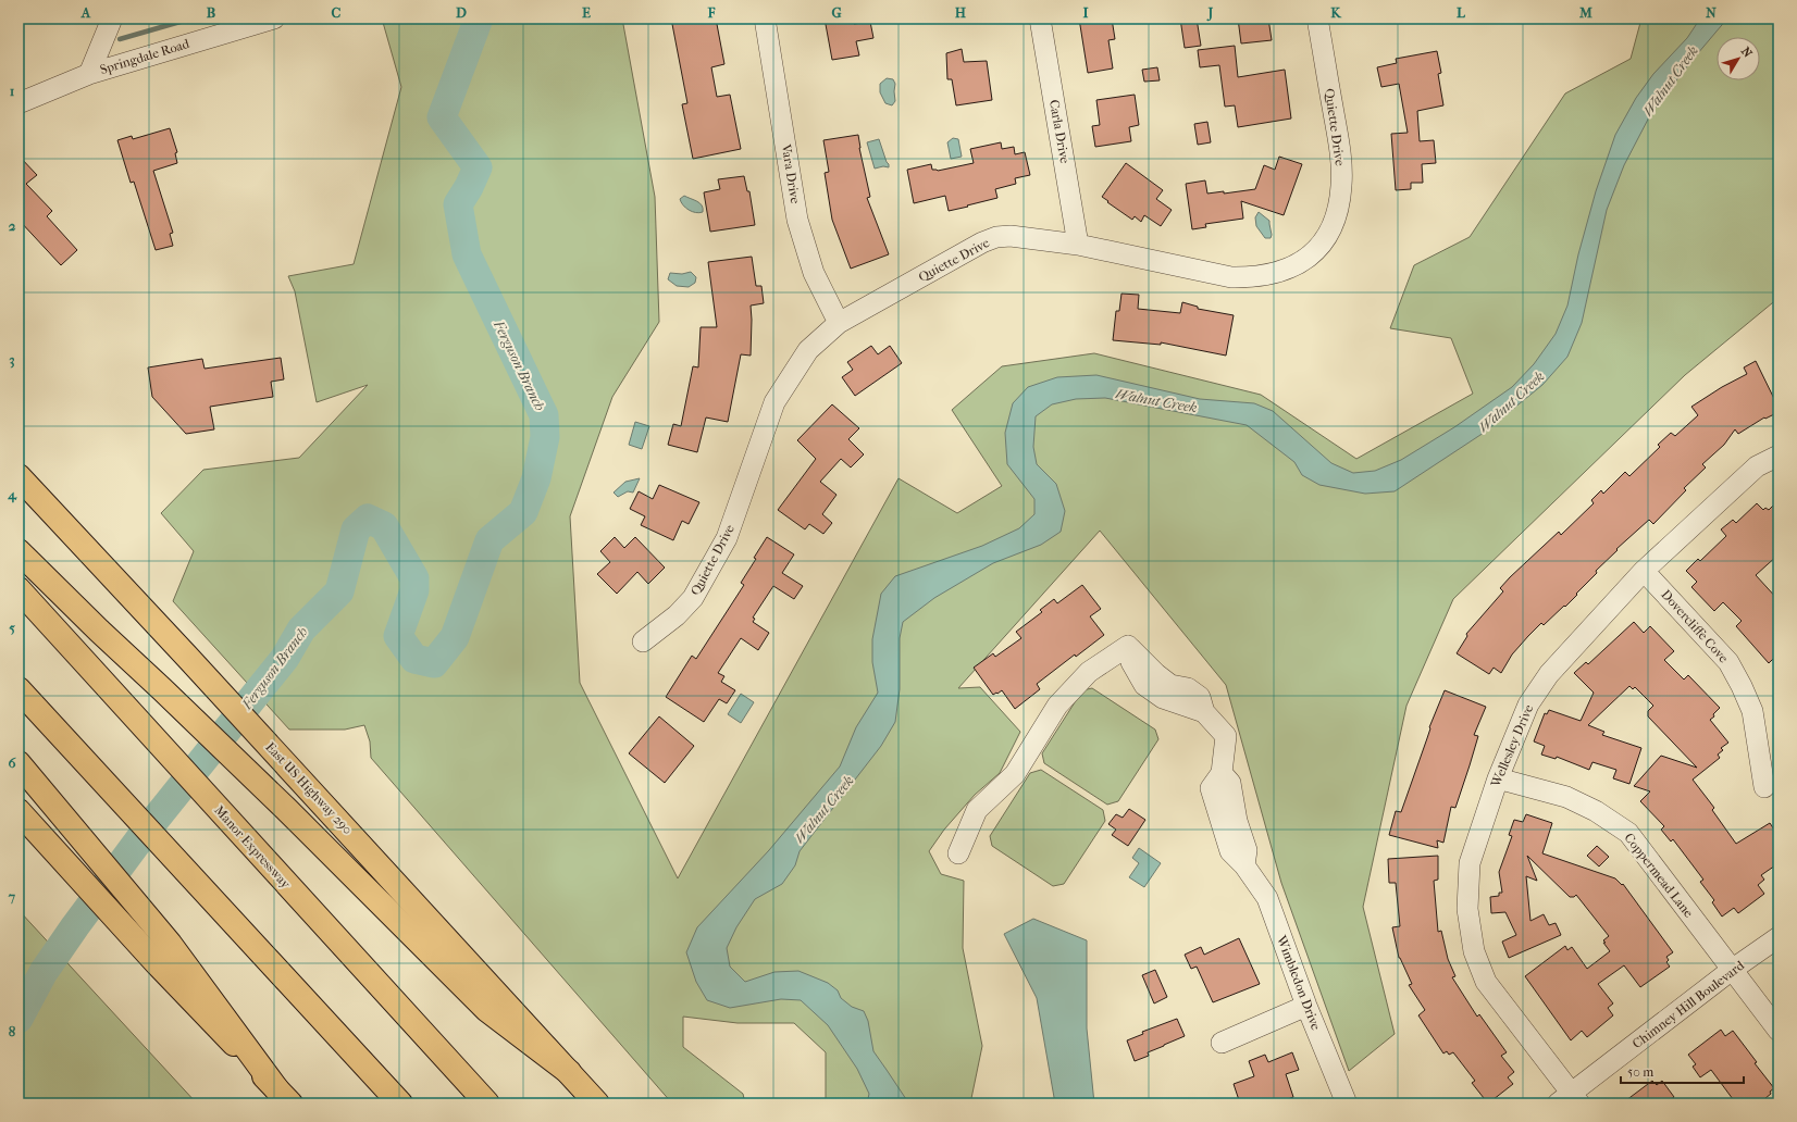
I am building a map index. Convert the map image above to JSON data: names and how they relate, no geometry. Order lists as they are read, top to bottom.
{
  "streets": {
    "main road": ["East US Highway 290", "Manor Expressway"],
    "street": [
      "Springdale Road",
      "Quiette Drive",
      "Carla Drive",
      "Vara Drive",
      "Dovercliffe Cove",
      "Wellesley Drive",
      "Coppermead Lane",
      "Wimbledon Drive",
      "Chimney Hill Boulevard"
    ]
  },
  "crossings": [
    ["Quiette Drive", "Carla Drive"],
    ["Quiette Drive", "Vara Drive"],
    ["Dovercliffe Cove", "Wellesley Drive"],
    ["Wellesley Drive", "Coppermead Lane"],
    ["Wellesley Drive", "Chimney Hill Boulevard"],
    ["Coppermead Lane", "Chimney Hill Boulevard"]
  ],
  "water": ["Walnut Creek", "Ferguson Branch"],
  "scale_bar": "50 m",
  "north": "top right",
  "grid": {
    "columns": [
      "A",
      "B",
      "C",
      "D",
      "E",
      "F",
      "G",
      "H",
      "I",
      "J",
      "K",
      "L",
      "M",
      "N"
    ],
    "rows": [
      "1",
      "2",
      "3",
      "4",
      "5",
      "6",
      "7",
      "8"
    ]
  }
}
